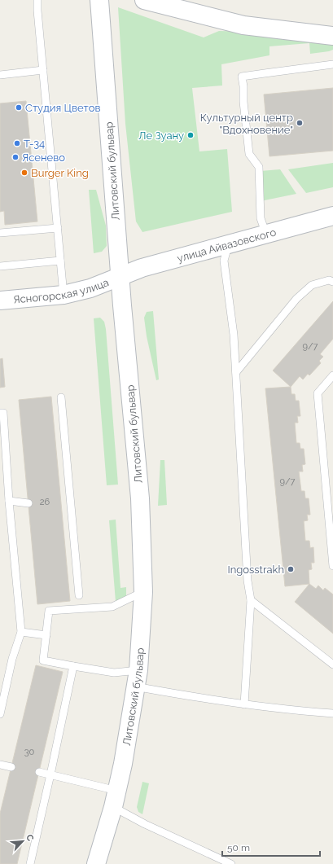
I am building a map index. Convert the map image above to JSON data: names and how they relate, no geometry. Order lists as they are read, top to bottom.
{
  "streets": {
    "main road": ["Литовский бульвар", "улица Айвазовского", "Ясногорская улица"]
  },
  "crossings": [
    ["Литовский бульвар", "улица Айвазовского"],
    ["Литовский бульвар", "Ясногорская улица"],
    ["улица Айвазовского", "Ясногорская улица"]
  ],
  "places": [
    "Студия Цветов",
    "Культурный центр \"Вдохновение\"",
    "Ле Зуану",
    "T-34",
    "Ясенево",
    "Burger King",
    "Ingosstrakh"
  ],
  "house_numbers": [
    "9/7",
    "9/7",
    "26",
    "30"
  ],
  "scale_bar": "50 m",
  "north": "top right"
}
